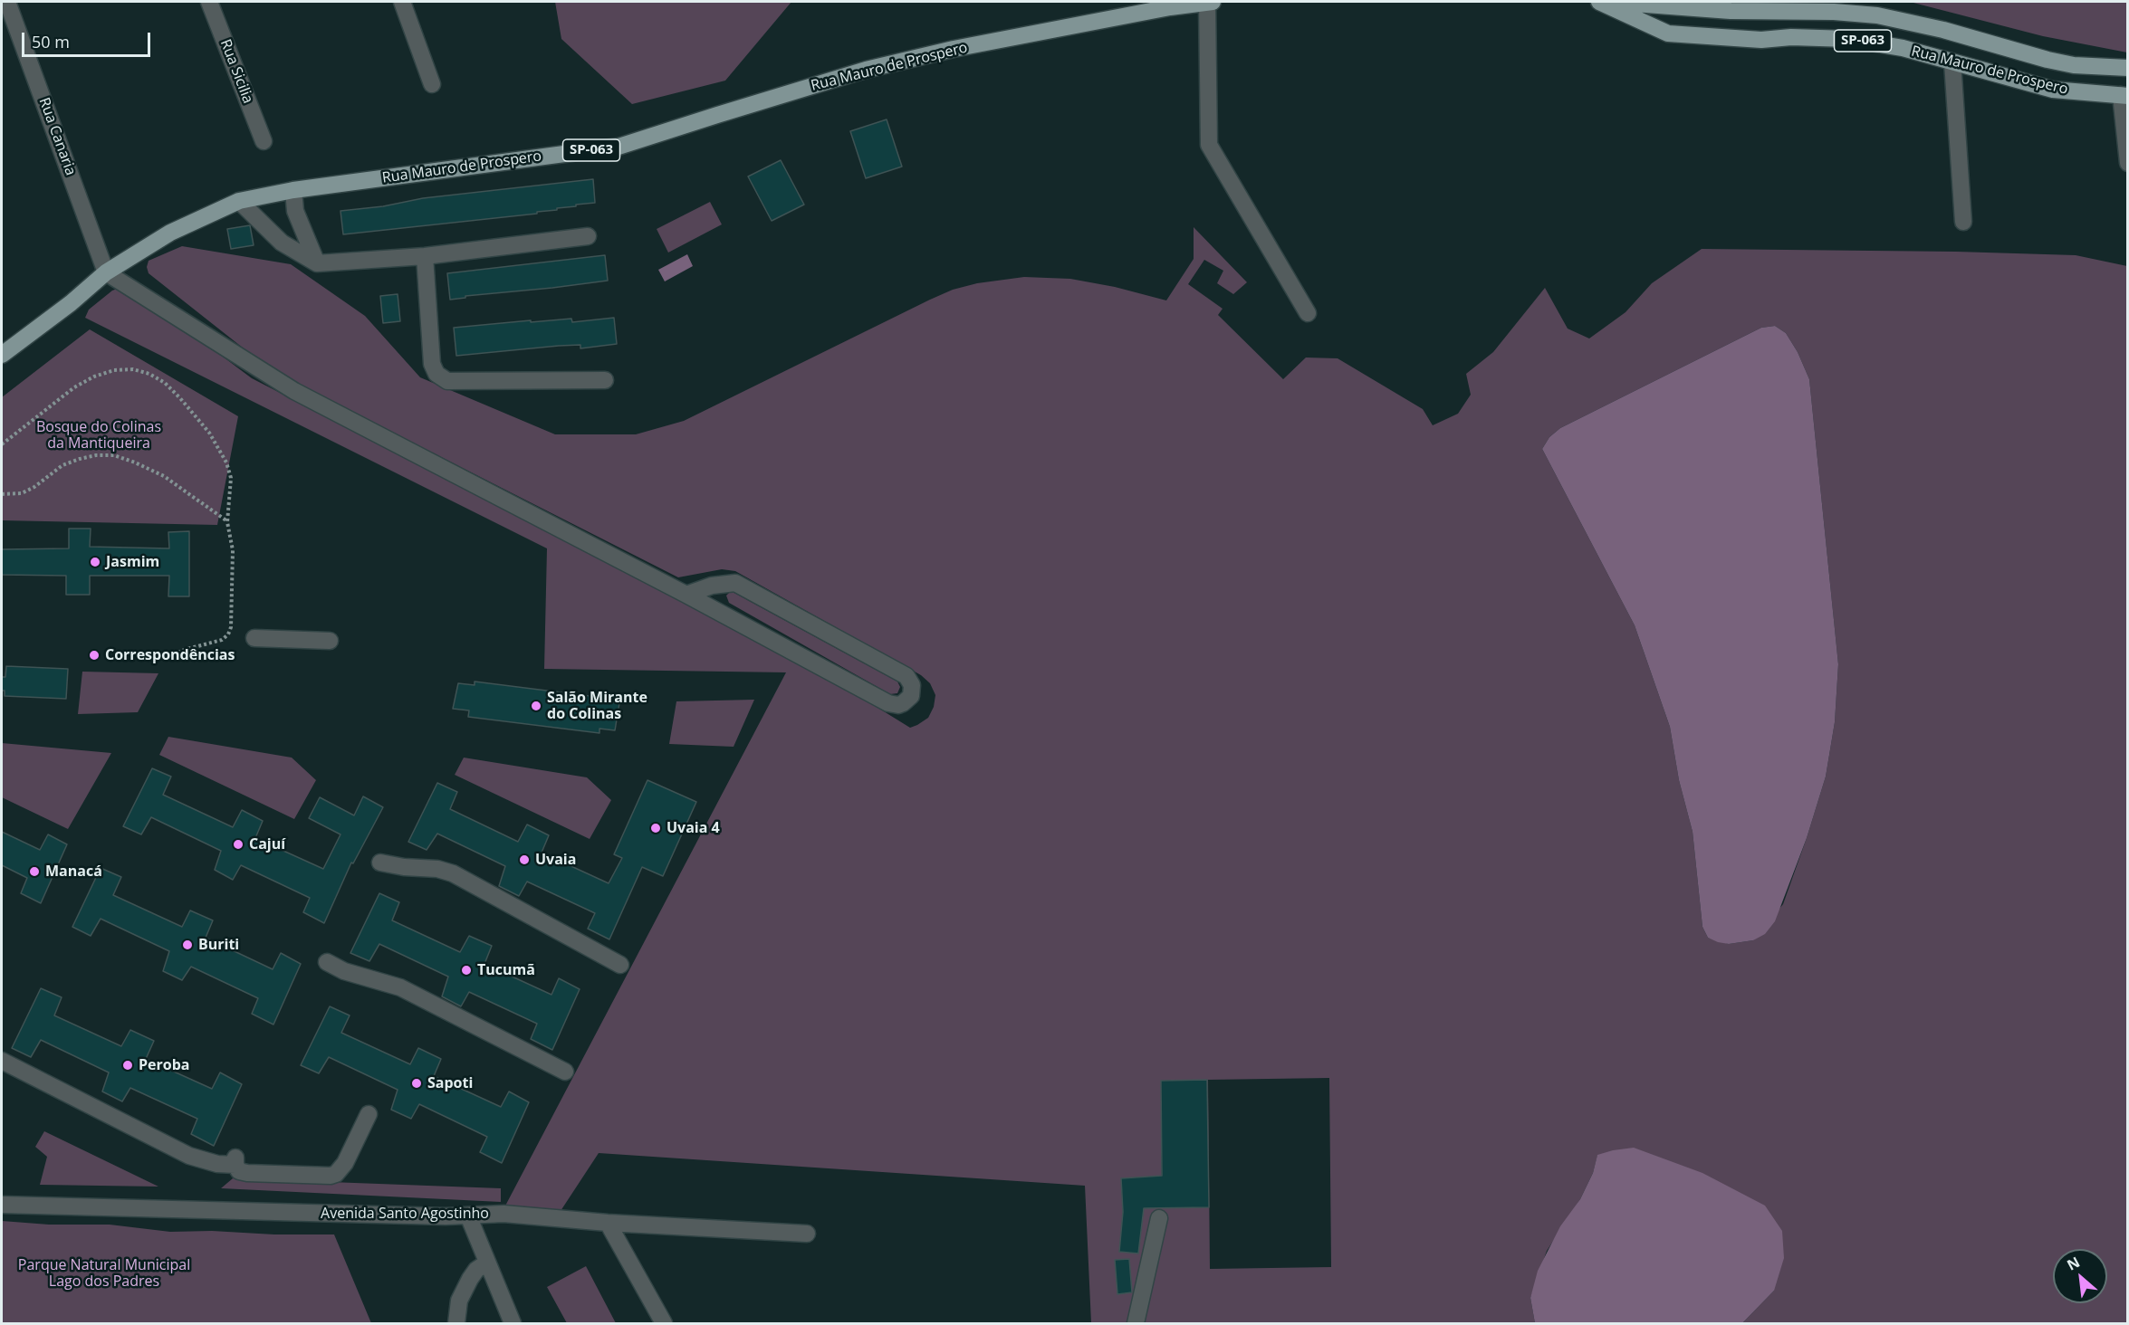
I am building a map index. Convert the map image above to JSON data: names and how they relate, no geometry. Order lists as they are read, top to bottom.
{
  "streets": {
    "main road": ["SP-063", "Rua Mauro de Prospero"],
    "street": ["Rua Sicilia", "Rua Canaria", "Avenida Santo Agostinho"]
  },
  "crossings": [
    ["Rua Mauro de Prospero", "Rua Canaria"]
  ],
  "parks": ["Bosque do Colinas da Mantiqueira", "Parque Natural Municipal Lago dos Padres"],
  "places": [
    "Jasmim",
    "Correspondências",
    "Salão Mirante do Colinas",
    "Uvaia 4",
    "Cajuí",
    "Uvaia",
    "Manacá",
    "Buriti",
    "Tucumã",
    "Peroba",
    "Sapoti"
  ],
  "scale_bar": "50 m",
  "north": "top left"
}
